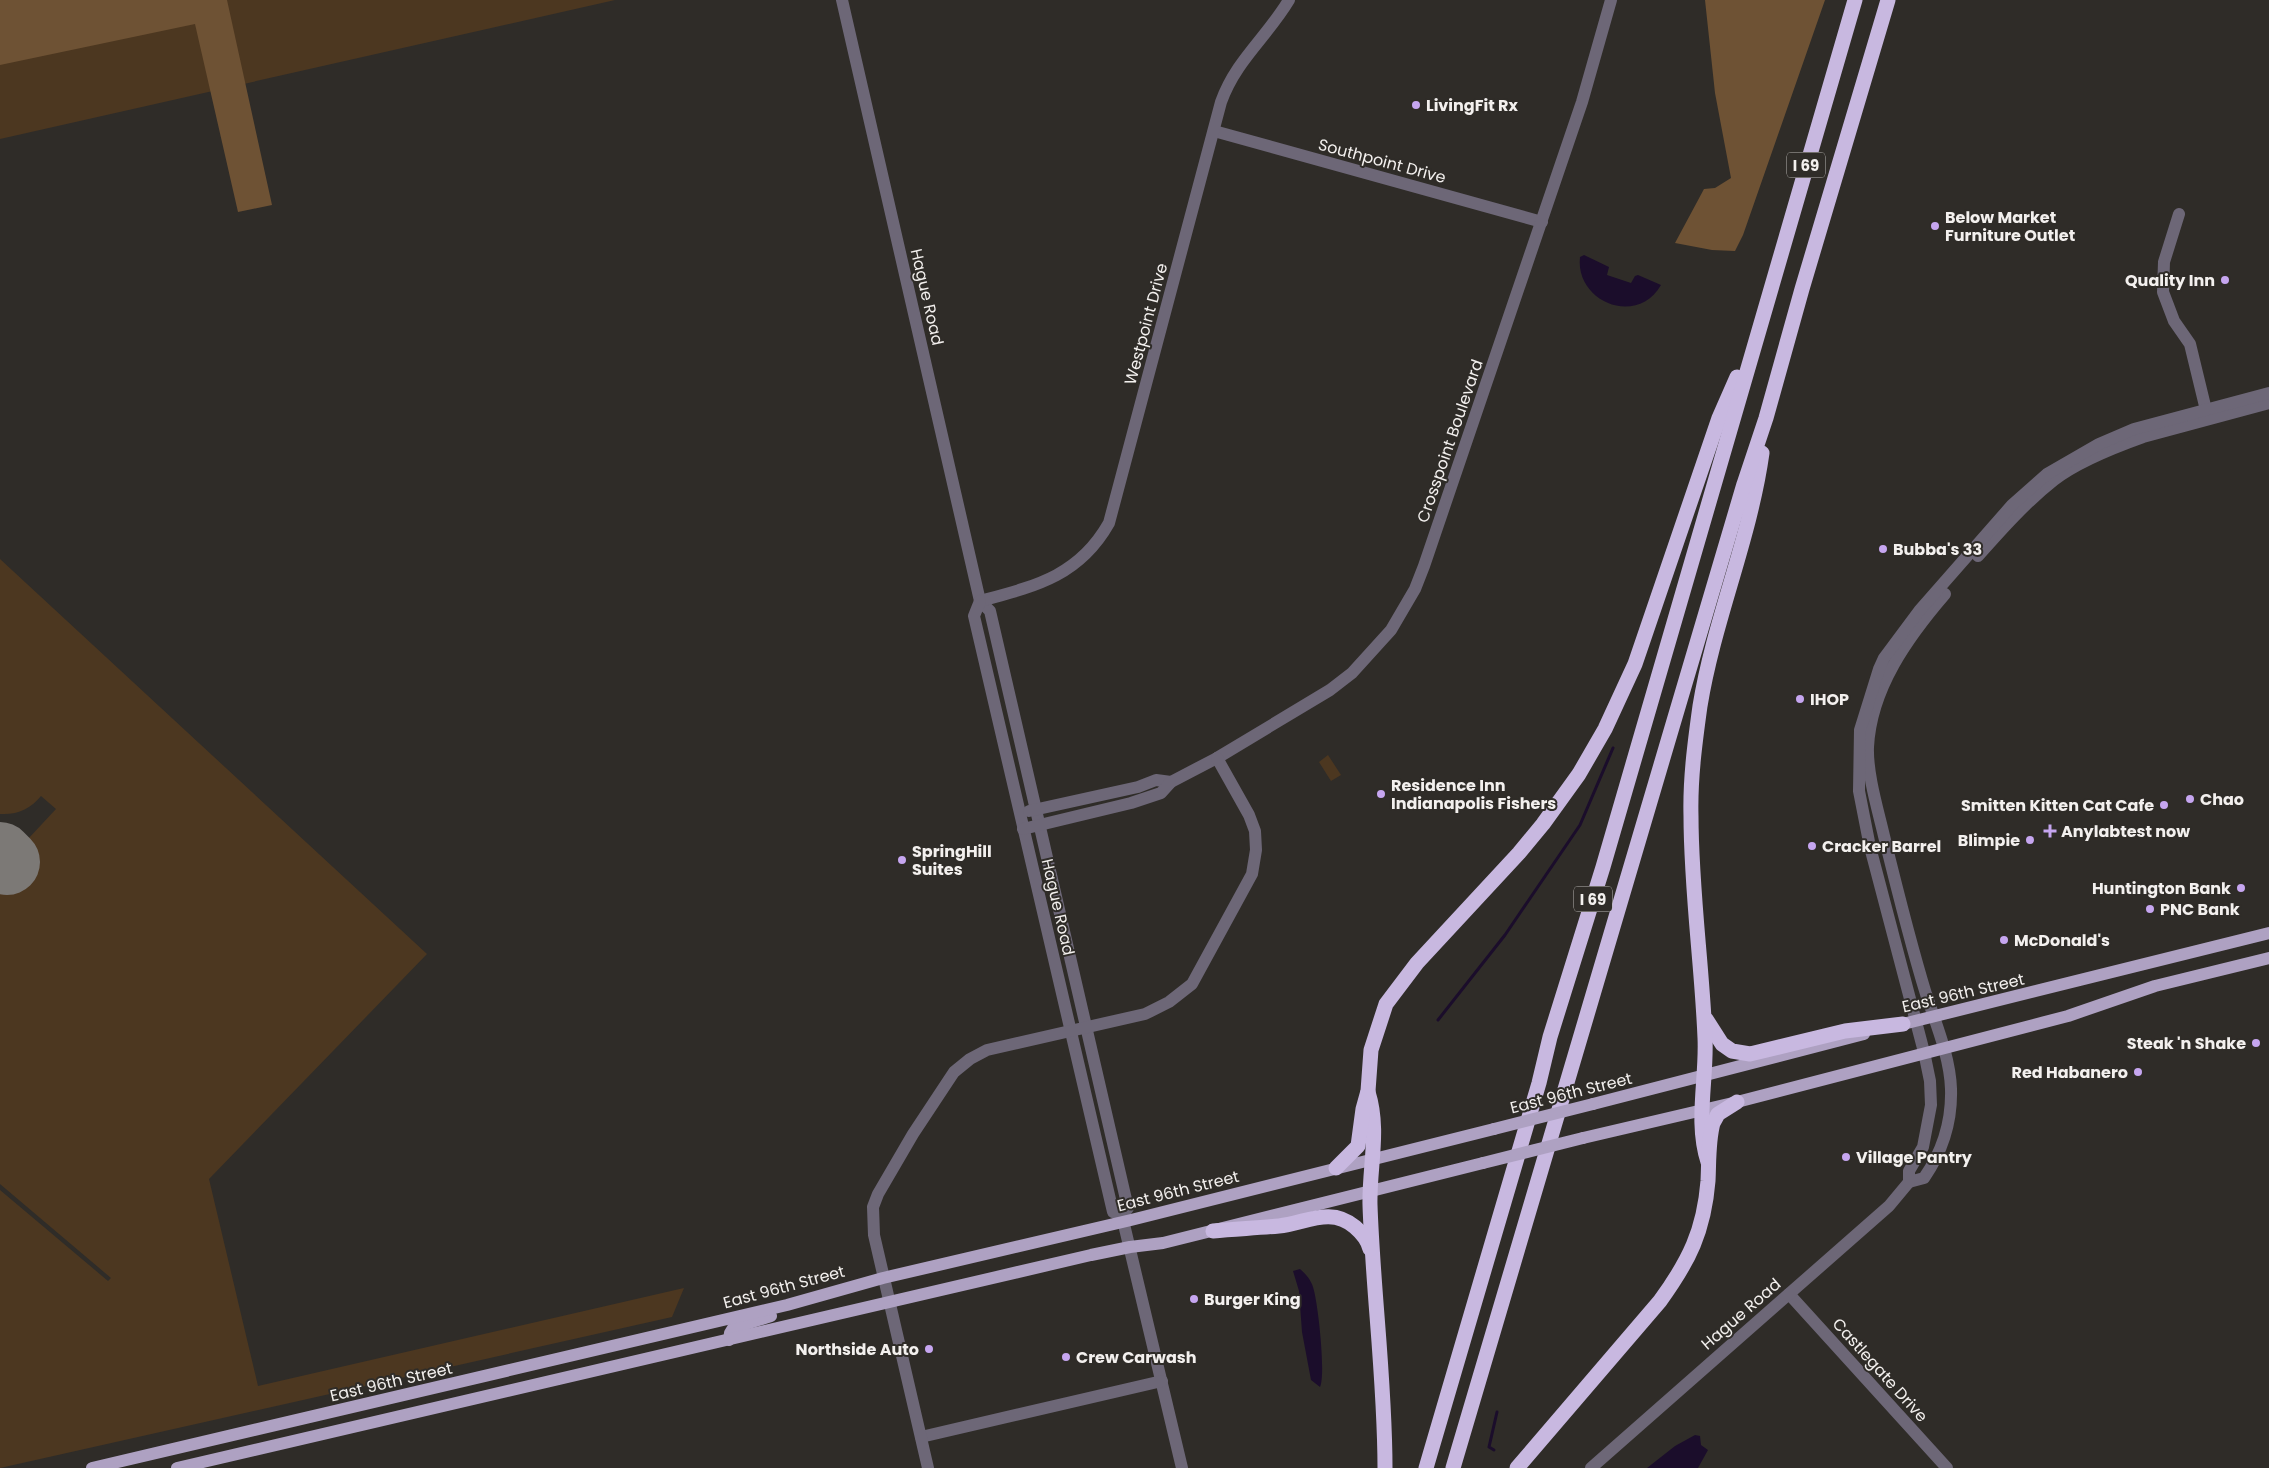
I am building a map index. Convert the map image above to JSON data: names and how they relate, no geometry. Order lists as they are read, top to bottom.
{
  "streets": {
    "highway": ["I 69"],
    "main road": ["East 96th Street"],
    "street": [
      "Southpoint Drive",
      "Hague Road",
      "Westpoint Drive",
      "Crosspoint Boulevard",
      "Castlegate Drive"
    ]
  },
  "crossings": [
    ["Southpoint Drive", "Westpoint Drive"],
    ["Southpoint Drive", "Crosspoint Boulevard"],
    ["Hague Road", "Westpoint Drive"],
    ["Hague Road", "Crosspoint Boulevard"],
    ["Hague Road", "East 96th Street"],
    ["Hague Road", "Castlegate Drive"]
  ],
  "places": {
    "other": [
      "LivingFit Rx",
      "Below Market Furniture Outlet",
      "Quality Inn",
      "Bubba's 33",
      "IHOP",
      "Residence Inn Indianapolis Fishers",
      "Chao",
      "Smitten Kitten Cat Cafe",
      "Blimpie",
      "Cracker Barrel",
      "SpringHill Suites",
      "Huntington Bank",
      "PNC Bank",
      "McDonald's",
      "Steak 'n Shake",
      "Red Habanero",
      "Village Pantry",
      "Burger King",
      "Northside Auto",
      "Crew Carwash"
    ],
    "health": ["Anylabtest now"]
  }
}
